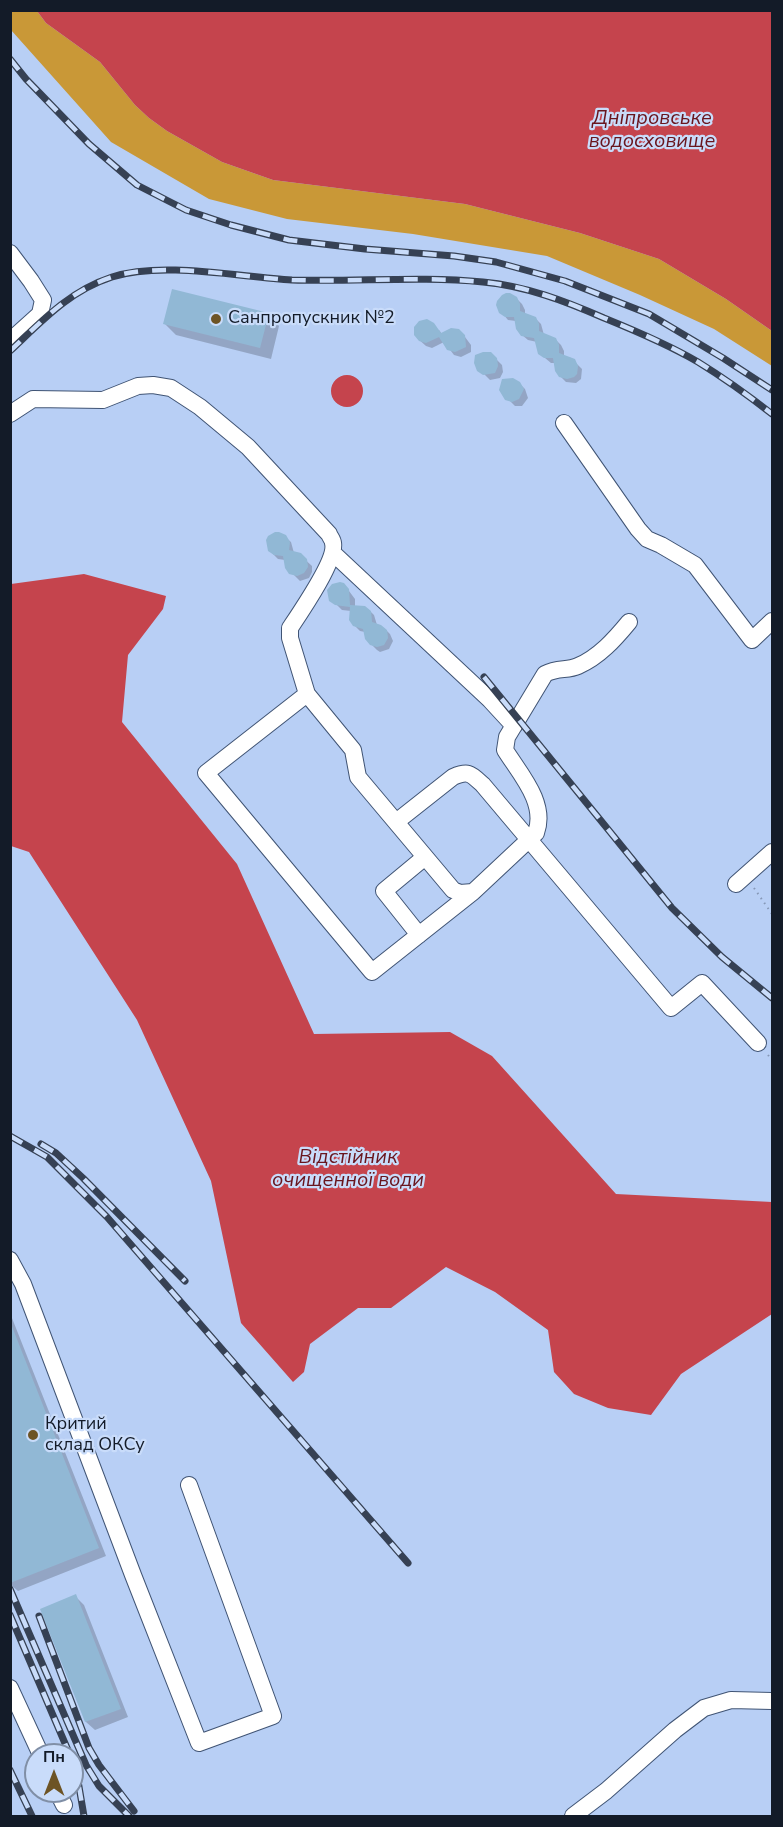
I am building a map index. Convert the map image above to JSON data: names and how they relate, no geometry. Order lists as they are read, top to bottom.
{
  "water": ["Дніпровське водосховище", "Відстійник очищенної води"],
  "places": ["Санпропускник №2", "Критий склад ОКСу"],
  "north": "top"
}
